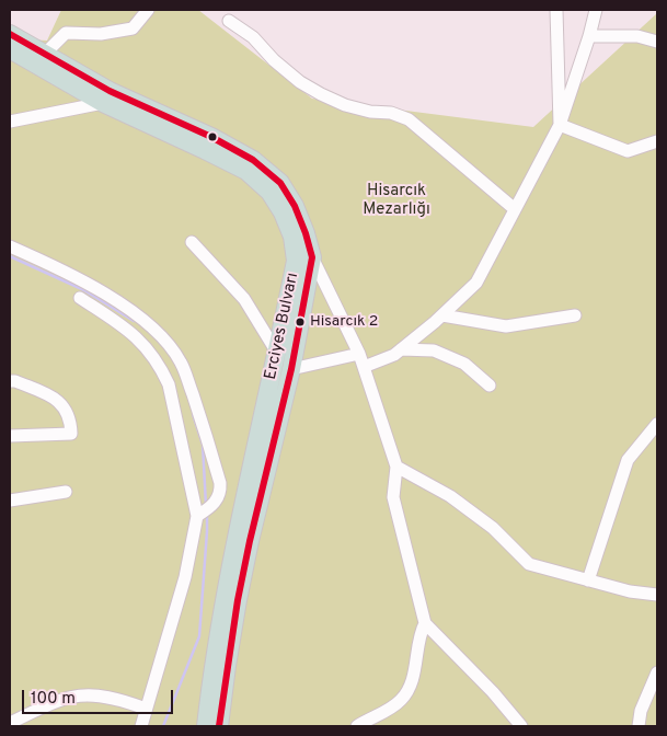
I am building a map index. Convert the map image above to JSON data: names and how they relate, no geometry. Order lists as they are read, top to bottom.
{
  "streets": {
    "highway": ["Erciyes Bulvarı"]
  },
  "parks": ["Hisarcık Mezarlığı"],
  "places": ["Hisarcık 2"],
  "scale_bar": "100 m"
}
